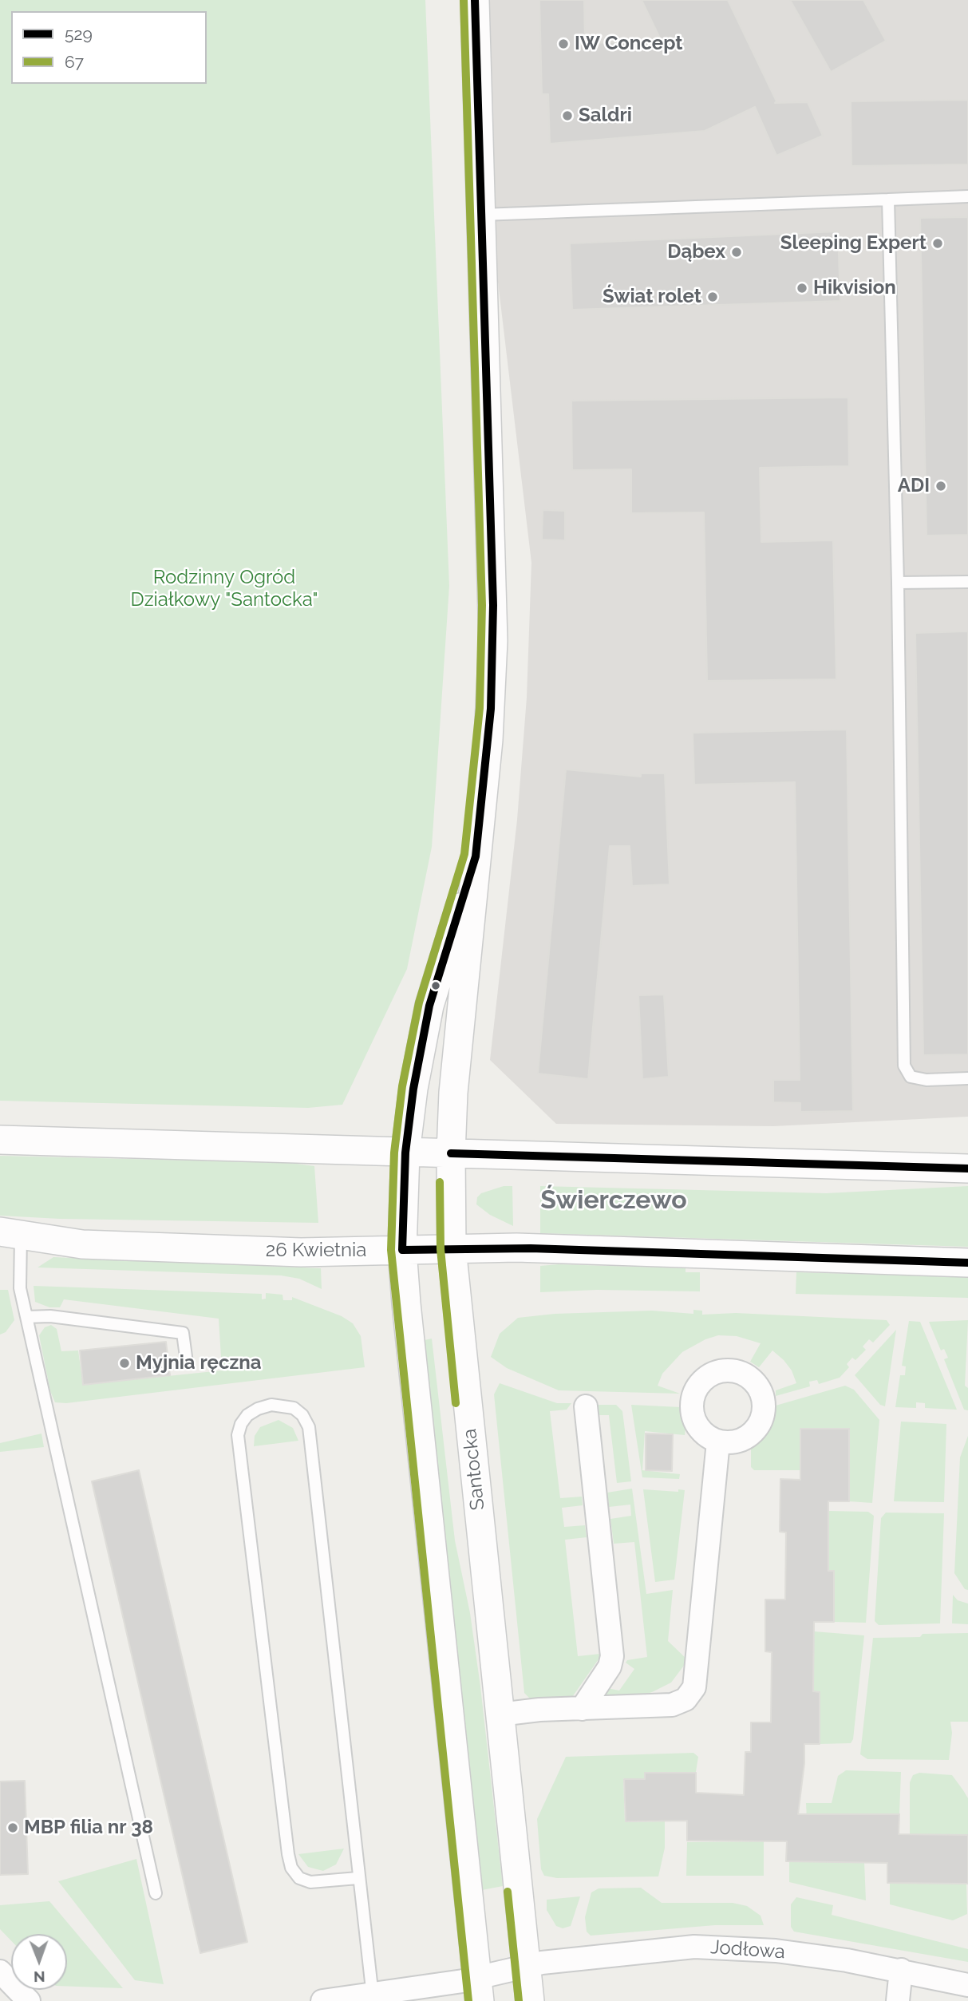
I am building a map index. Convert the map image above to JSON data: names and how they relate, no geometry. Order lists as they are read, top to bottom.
{
  "streets": {
    "street": ["26 Kwietnia", "Santocka", "Jodłowa"]
  },
  "crossings": [
    ["26 Kwietnia", "Santocka"],
    ["Santocka", "Jodłowa"]
  ],
  "districts": ["Świerczewo"],
  "parks": ["Rodzinny Ogród Działkowy \"Santocka\""],
  "places": [
    "IW Concept",
    "Saldri",
    "Sleeping Expert",
    "Dąbex",
    "Hikvision",
    "Świat rolet",
    "ADI",
    "Myjnia ręczna",
    "MBP filia nr 38"
  ],
  "lines": ["transit line 529", "transit line 67"],
  "legend": ["529", "67"],
  "north": "bottom"
}
